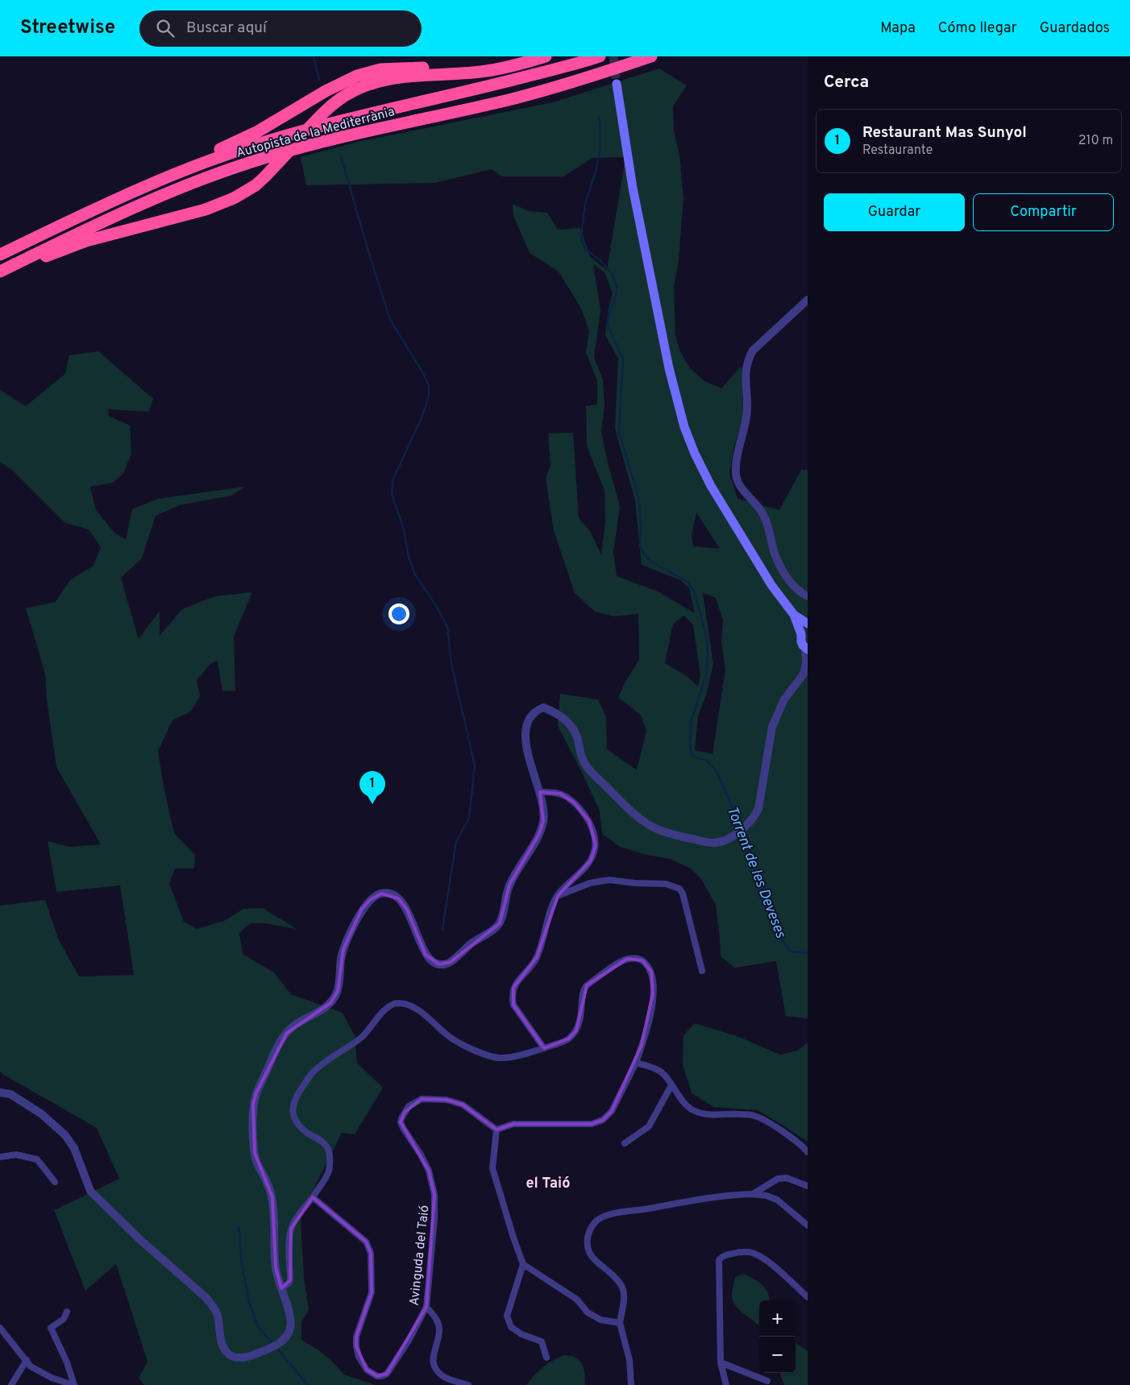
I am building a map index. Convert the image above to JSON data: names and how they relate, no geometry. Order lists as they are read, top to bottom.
{
  "streets": {
    "highway": ["Autopista de la Mediterrània"],
    "street": ["Avinguda del Taió"]
  },
  "districts": ["el Taió"],
  "water": ["Torrent de les Deveses"],
  "page": {
    "header": "Streetwise",
    "search": "Buscar aquí",
    "nav": ["Mapa", "Cómo llegar", "Guardados"],
    "heading": "Cerca",
    "list": [
      {
        "mark": "1",
        "name": "Restaurant Mas Sunyol",
        "note": "Restaurante",
        "value": "210 m"
      }
    ],
    "buttons": ["Guardar", "Compartir"],
    "pins": "1",
    "map_buttons": ["+", "−"]
  }
}
